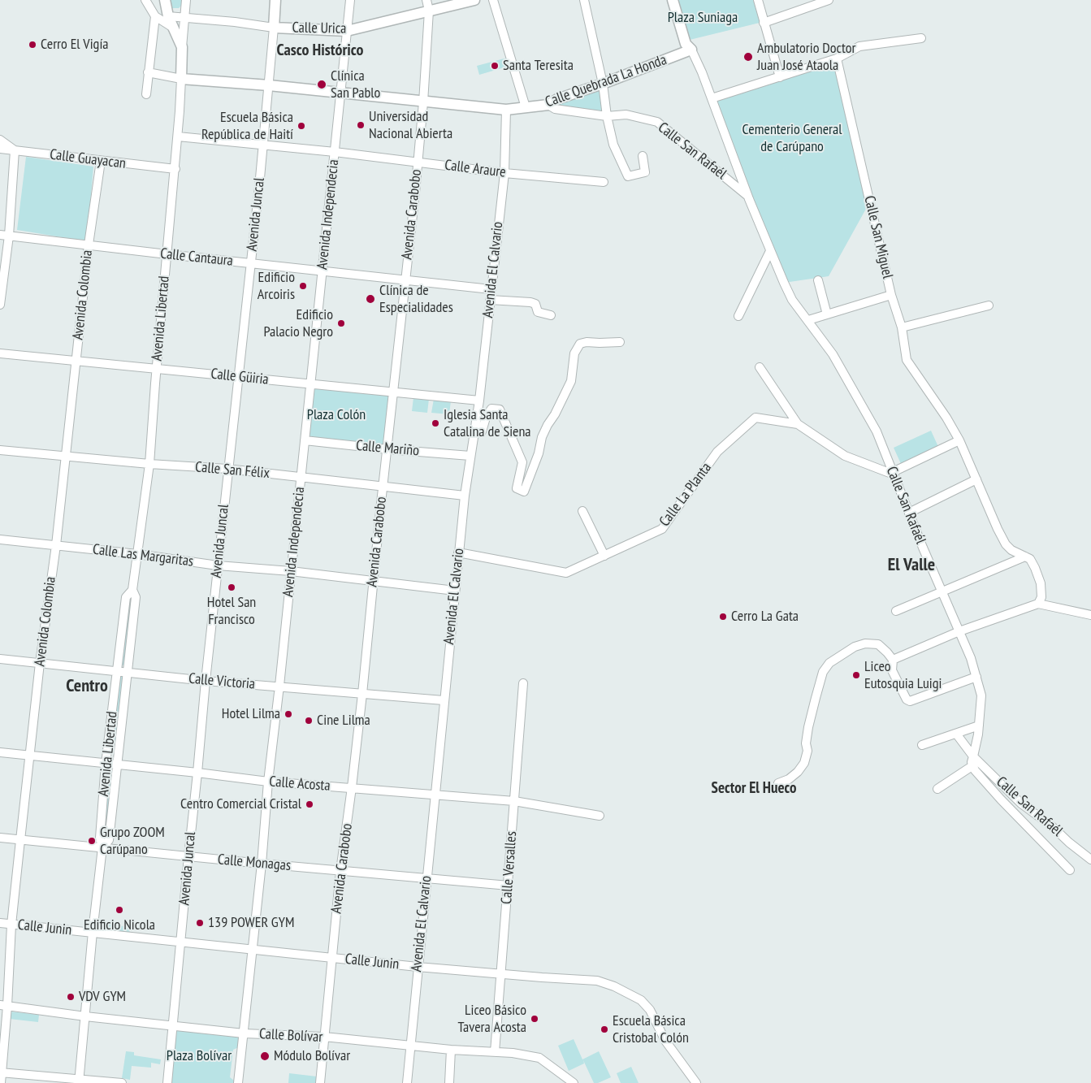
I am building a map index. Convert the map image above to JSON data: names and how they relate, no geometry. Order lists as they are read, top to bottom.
{
  "streets": {
    "main road": [
      "Calle Urica",
      "Calle Quebrada La Honda",
      "Avenida Juncal",
      "Avenida Libertad"
    ],
    "street": [
      "Calle San Rafaél",
      "Calle Guayacan",
      "Calle Araure",
      "Avenida Independecia",
      "Avenida Carabobo",
      "Calle San Miguel",
      "Calle Cantaura",
      "Avenida El Calvario",
      "Avenida Colombia",
      "Calle Güiria",
      "Calle Mariño",
      "Calle San Félix",
      "Calle La Planta",
      "Calle Las Margaritas",
      "Calle Victoria",
      "Calle Acosta",
      "Calle Monagas",
      "Calle Versalles",
      "Calle Junin",
      "Calle Bolívar"
    ]
  },
  "crossings": [
    ["Calle Urica", "Avenida Juncal"],
    ["Calle Urica", "Avenida Independecia"],
    ["Calle Urica", "Avenida Carabobo"],
    ["Calle Urica", "Avenida Libertad"],
    ["Calle Quebrada La Honda", "Calle San Rafaél"],
    ["Calle Quebrada La Honda", "Avenida Juncal"],
    ["Calle Quebrada La Honda", "Avenida Independecia"],
    ["Calle Quebrada La Honda", "Avenida Carabobo"],
    ["Calle Quebrada La Honda", "Avenida El Calvario"],
    ["Calle Quebrada La Honda", "Avenida Libertad"],
    ["Calle San Rafaél", "Calle La Planta"],
    ["Calle Guayacan", "Avenida Colombia"],
    ["Calle Guayacan", "Avenida Libertad"],
    ["Calle Araure", "Avenida Juncal"],
    ["Calle Araure", "Avenida Independecia"],
    ["Calle Araure", "Avenida Carabobo"],
    ["Calle Araure", "Avenida El Calvario"],
    ["Calle Araure", "Avenida Libertad"],
    ["Avenida Juncal", "Calle Cantaura"],
    ["Avenida Juncal", "Calle Güiria"],
    ["Avenida Juncal", "Calle San Félix"],
    ["Avenida Juncal", "Calle Las Margaritas"],
    ["Avenida Juncal", "Calle Victoria"],
    ["Avenida Juncal", "Calle Acosta"],
    ["Avenida Juncal", "Calle Monagas"],
    ["Avenida Juncal", "Calle Junin"],
    ["Avenida Juncal", "Calle Bolívar"],
    ["Avenida Independecia", "Calle Cantaura"],
    ["Avenida Independecia", "Calle Güiria"],
    ["Avenida Independecia", "Calle Mariño"],
    ["Avenida Independecia", "Calle San Félix"],
    ["Avenida Independecia", "Calle Las Margaritas"],
    ["Avenida Independecia", "Calle Victoria"],
    ["Avenida Independecia", "Calle Acosta"],
    ["Avenida Independecia", "Calle Monagas"],
    ["Avenida Independecia", "Calle Junin"],
    ["Avenida Independecia", "Calle Bolívar"],
    ["Avenida Carabobo", "Calle Cantaura"],
    ["Avenida Carabobo", "Calle Güiria"],
    ["Avenida Carabobo", "Calle Mariño"],
    ["Avenida Carabobo", "Calle San Félix"],
    ["Avenida Carabobo", "Calle Las Margaritas"],
    ["Avenida Carabobo", "Calle Victoria"],
    ["Avenida Carabobo", "Calle Acosta"],
    ["Avenida Carabobo", "Calle Monagas"],
    ["Avenida Carabobo", "Calle Junin"],
    ["Avenida Carabobo", "Calle Bolívar"],
    ["Calle Cantaura", "Avenida El Calvario"],
    ["Calle Cantaura", "Avenida Colombia"],
    ["Calle Cantaura", "Avenida Libertad"],
    ["Avenida El Calvario", "Calle Güiria"],
    ["Avenida El Calvario", "Calle Mariño"],
    ["Avenida El Calvario", "Calle San Félix"],
    ["Avenida El Calvario", "Calle La Planta"],
    ["Avenida El Calvario", "Calle Las Margaritas"],
    ["Avenida El Calvario", "Calle Victoria"],
    ["Avenida El Calvario", "Calle Acosta"],
    ["Avenida El Calvario", "Calle Monagas"],
    ["Avenida El Calvario", "Calle Junin"],
    ["Avenida El Calvario", "Calle Bolívar"],
    ["Avenida Colombia", "Calle Güiria"],
    ["Avenida Colombia", "Calle San Félix"],
    ["Avenida Colombia", "Calle Las Margaritas"],
    ["Avenida Colombia", "Calle Victoria"],
    ["Avenida Colombia", "Calle Acosta"],
    ["Avenida Colombia", "Calle Monagas"],
    ["Avenida Colombia", "Calle Junin"],
    ["Avenida Colombia", "Calle Bolívar"],
    ["Avenida Libertad", "Calle Güiria"],
    ["Avenida Libertad", "Calle San Félix"],
    ["Avenida Libertad", "Calle Las Margaritas"],
    ["Avenida Libertad", "Calle Victoria"],
    ["Avenida Libertad", "Calle Acosta"],
    ["Avenida Libertad", "Calle Monagas"],
    ["Avenida Libertad", "Calle Junin"],
    ["Avenida Libertad", "Calle Bolívar"],
    ["Calle Acosta", "Calle Versalles"],
    ["Calle Monagas", "Calle Versalles"],
    ["Calle Versalles", "Calle Junin"],
    ["Calle Versalles", "Calle Bolívar"]
  ],
  "districts": [
    "Casco Histórico",
    "El Valle",
    "Centro",
    "Sector El Hueco"
  ],
  "parks": [
    "Plaza Suniaga",
    "Cementerio General de Carúpano",
    "Plaza Colón",
    "Plaza Bolívar"
  ],
  "places": [
    "Cerro El Vigía",
    "Ambulatorio Doctor Juan José Ataola",
    "Santa Teresita",
    "Clínica San Pablo",
    "Universidad Nacional Abierta",
    "Escuela Básica República de Haití",
    "Edificio Arcoiris",
    "Clínica de Especialidades",
    "Edificio Palacio Negro",
    "Iglesia Santa Catalina de Siena",
    "Hotel San Francisco",
    "Cerro La Gata",
    "Liceo Eutosquia Luigi",
    "Hotel Lilma",
    "Cine Lilma",
    "Centro Comercial Cristal",
    "Grupo ZOOM Carúpano",
    "Edificio Nicola",
    "139 POWER GYM",
    "VDV GYM",
    "Liceo Básico Tavera Acosta",
    "Escuela Básica Cristobal Colón",
    "Módulo Bolívar"
  ]
}
